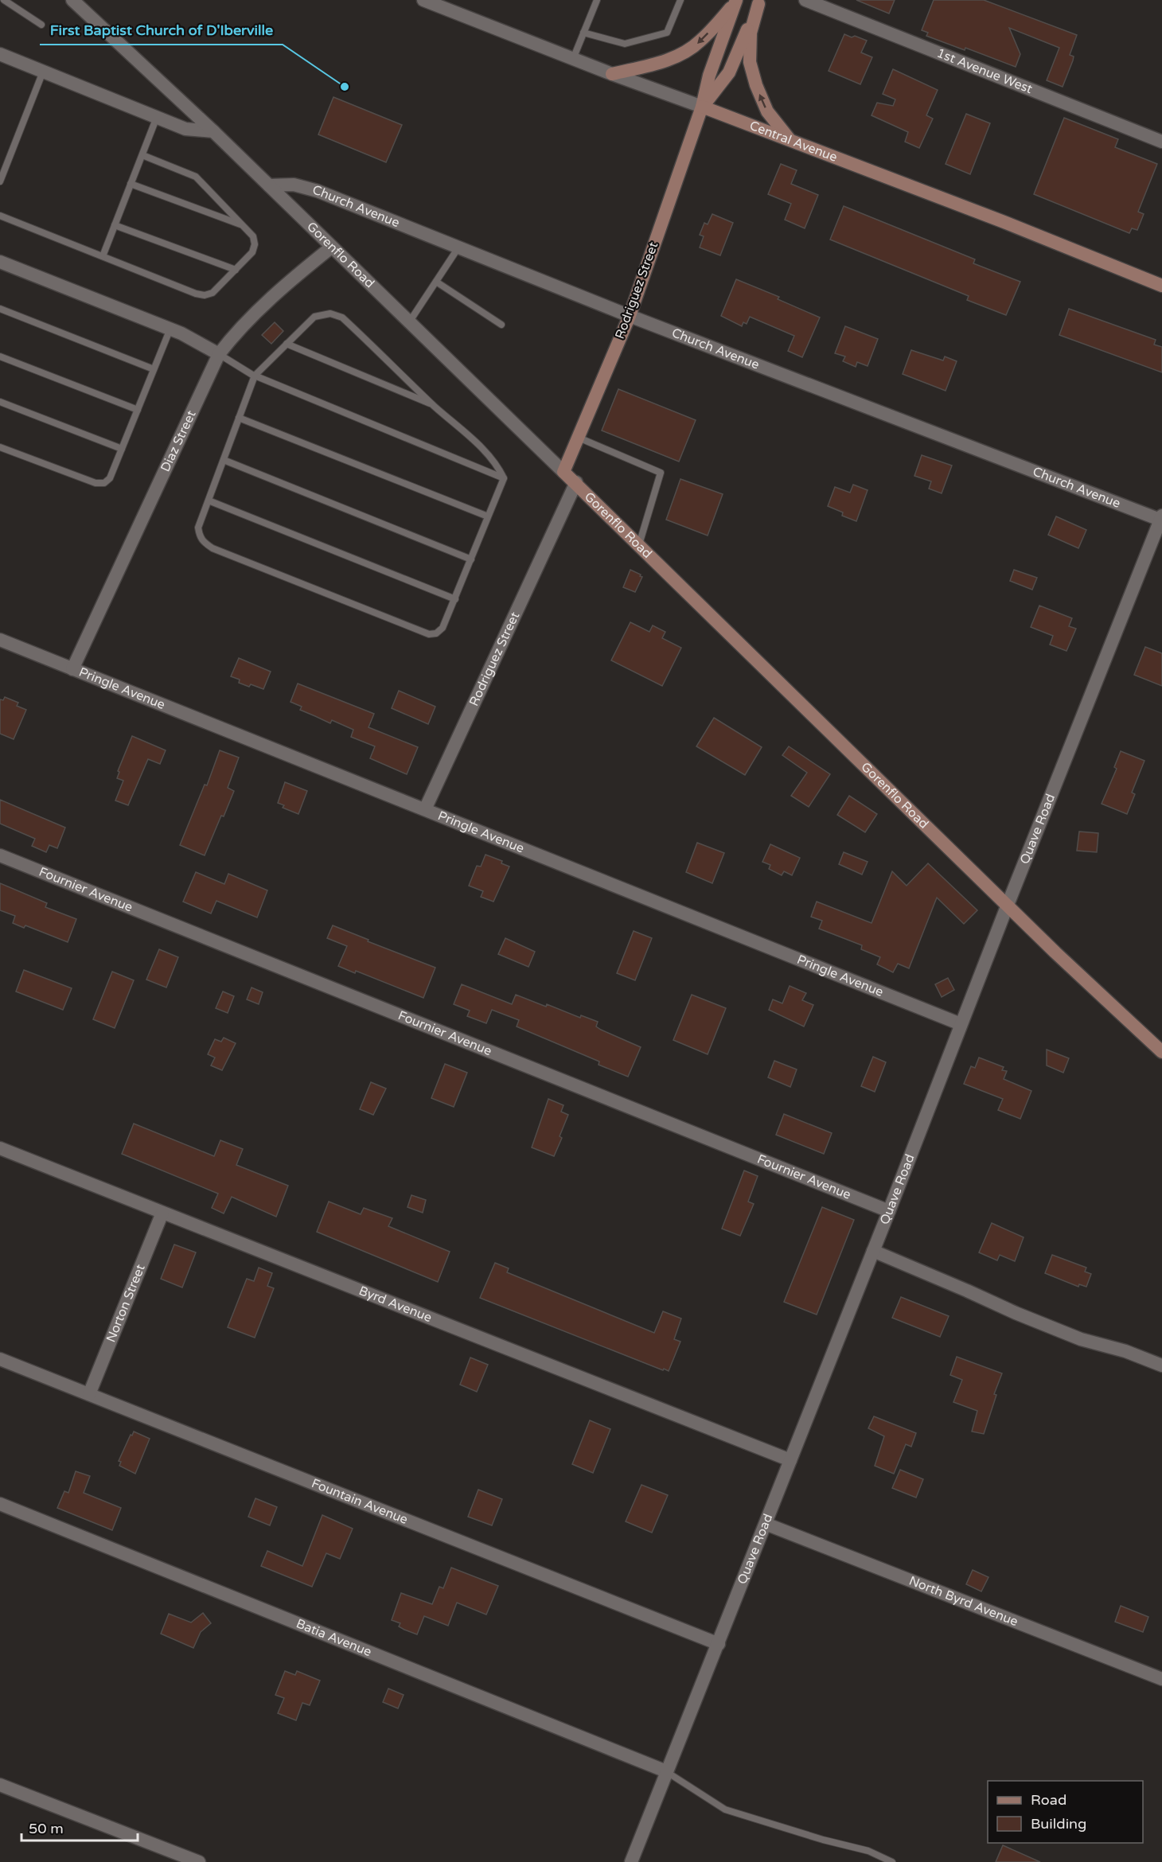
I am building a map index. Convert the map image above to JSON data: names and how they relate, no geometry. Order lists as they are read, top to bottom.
{
  "streets": {
    "main road": ["Central Avenue", "Gorenflo Road", "Rodriguez Street"],
    "street": [
      "1st Avenue West",
      "Church Avenue",
      "Diaz Street",
      "Pringle Avenue",
      "Quave Road",
      "Fournier Avenue",
      "Norton Street",
      "Byrd Avenue",
      "Fountain Avenue",
      "North Byrd Avenue",
      "Batia Avenue"
    ]
  },
  "crossings": [
    ["Central Avenue", "Rodriguez Street"],
    ["Church Avenue", "Gorenflo Road"],
    ["Church Avenue", "Rodriguez Street"],
    ["Church Avenue", "Quave Road"],
    ["Gorenflo Road", "Rodriguez Street"],
    ["Gorenflo Road", "Diaz Street"],
    ["Gorenflo Road", "Quave Road"],
    ["Rodriguez Street", "Pringle Avenue"],
    ["Diaz Street", "Pringle Avenue"],
    ["Pringle Avenue", "Quave Road"],
    ["Quave Road", "Fournier Avenue"],
    ["Quave Road", "Byrd Avenue"],
    ["Quave Road", "Fountain Avenue"],
    ["Quave Road", "North Byrd Avenue"],
    ["Quave Road", "Batia Avenue"],
    ["Norton Street", "Byrd Avenue"],
    ["Norton Street", "Fountain Avenue"]
  ],
  "places": ["First Baptist Church of D'Iberville"],
  "legend": ["Road", "Building"],
  "scale_bar": "50 m"
}
